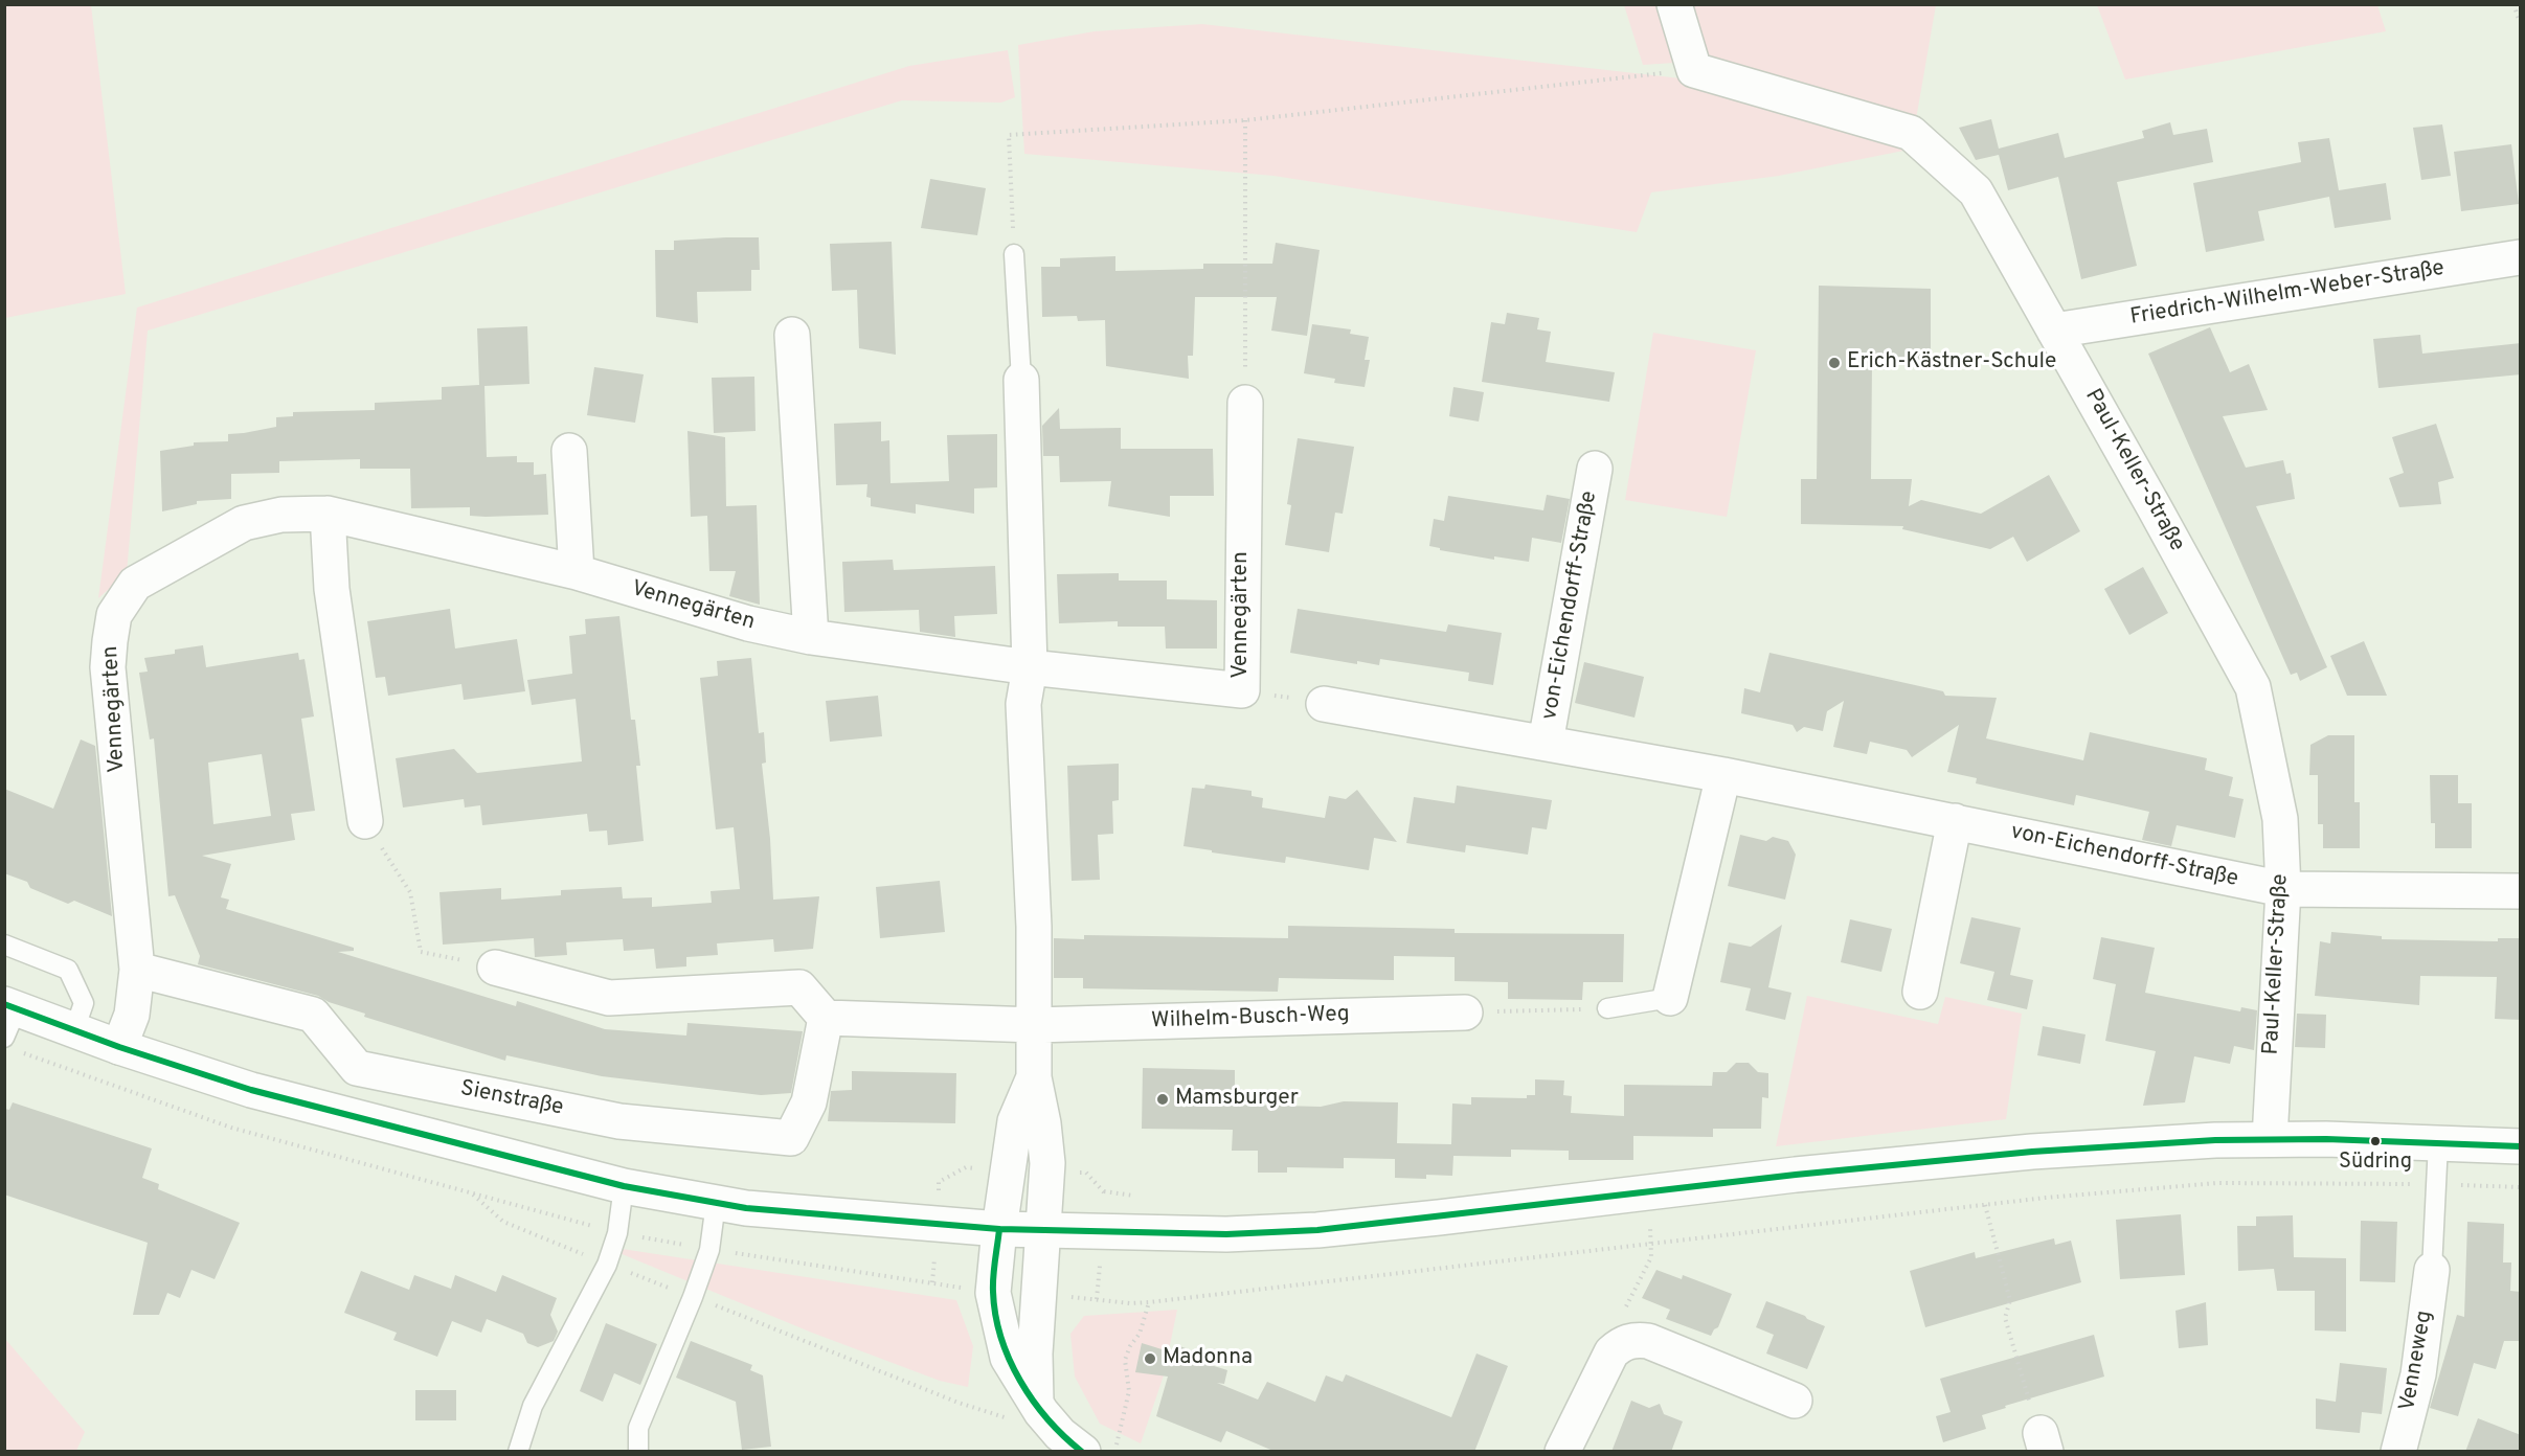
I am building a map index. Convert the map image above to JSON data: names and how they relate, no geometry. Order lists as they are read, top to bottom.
{
  "streets": {
    "street": [
      "Friedrich-Wilhelm-Weber-Straße",
      "Paul-Keller-Straße",
      "von-Eichendorff-Straße",
      "Vennegärten",
      "Wilhelm-Busch-Weg",
      "Sienstraße",
      "Venneweg"
    ]
  },
  "crossings": [
    ["Friedrich-Wilhelm-Weber-Straße", "Paul-Keller-Straße"],
    ["Paul-Keller-Straße", "von-Eichendorff-Straße"],
    ["Vennegärten", "Sienstraße"]
  ],
  "places": [
    "Erich-Kästner-Schule",
    "Mamsburger",
    "Südring",
    "Madonna"
  ]
}
